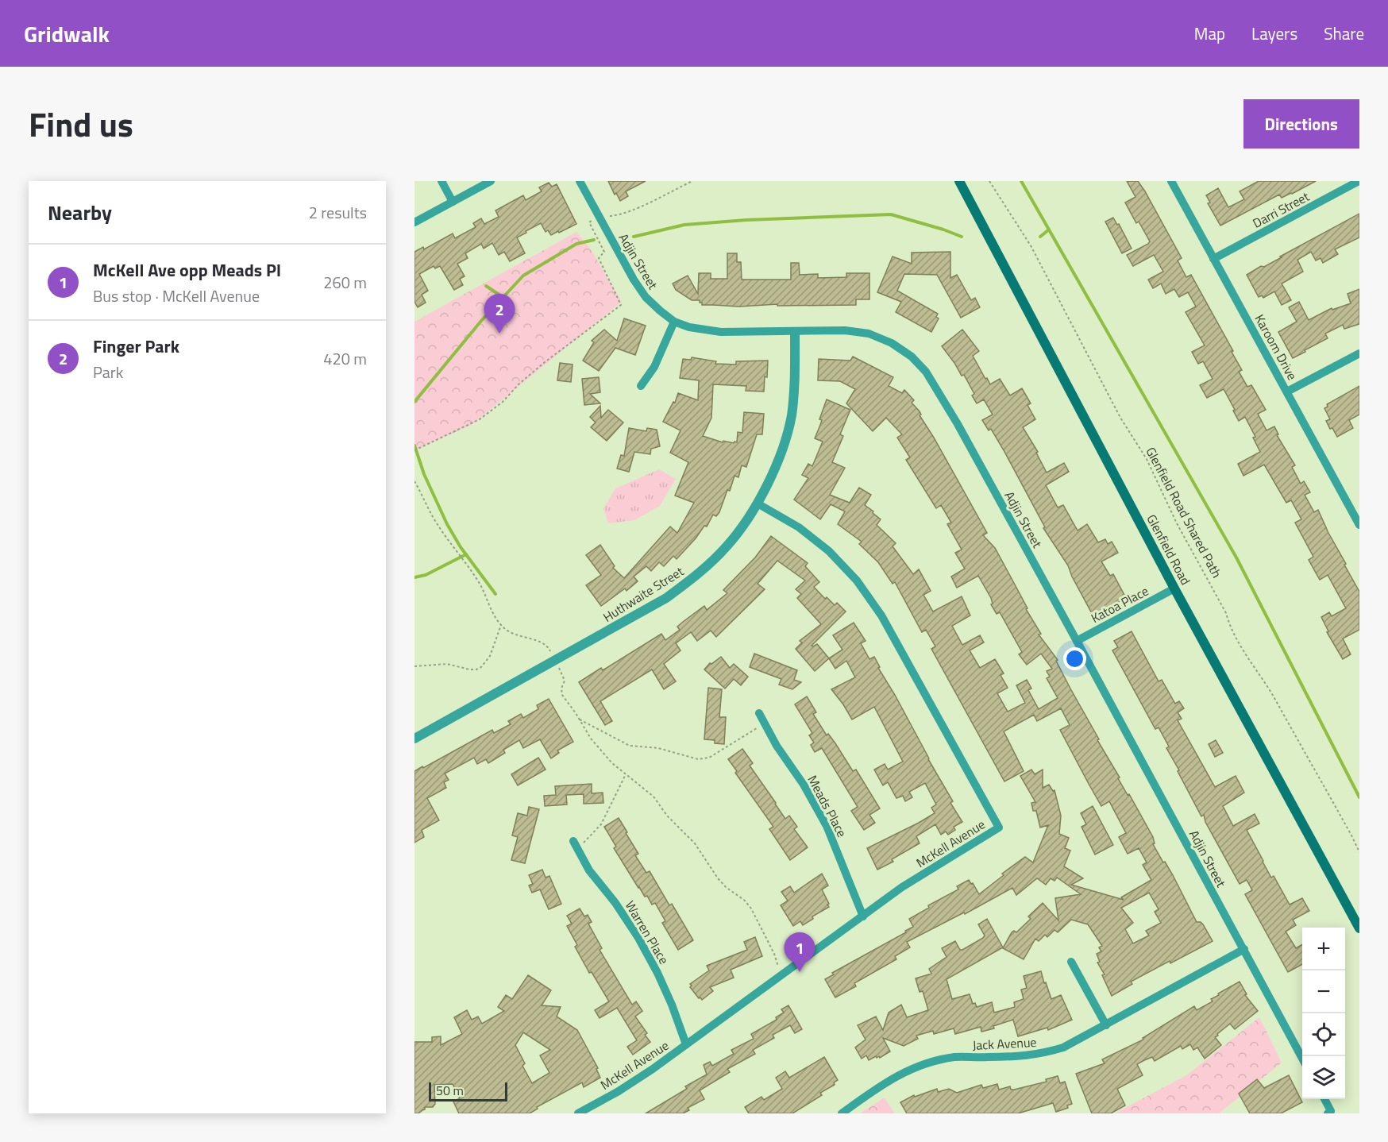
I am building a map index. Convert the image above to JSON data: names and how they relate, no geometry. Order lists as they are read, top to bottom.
{
  "streets": {
    "main road": ["Glenfield Road"],
    "street": [
      "Darri Street",
      "Adjin Street",
      "Karoom Drive",
      "Huthwaite Street",
      "Katoa Place",
      "Meads Place",
      "McKell Avenue",
      "Warren Place",
      "Jack Avenue"
    ],
    "path": ["Glenfield Road Shared Path"]
  },
  "crossings": [
    ["Darri Street", "Karoom Drive"],
    ["Adjin Street", "Huthwaite Street"],
    ["Adjin Street", "Katoa Place"],
    ["Adjin Street", "Jack Avenue"],
    ["Glenfield Road", "Katoa Place"],
    ["Huthwaite Street", "McKell Avenue"],
    ["Meads Place", "McKell Avenue"],
    ["McKell Avenue", "Warren Place"]
  ],
  "scale_bar": "50 m",
  "page": {
    "header": "Gridwalk",
    "nav": ["Map", "Layers", "Share"],
    "title": "Find us",
    "buttons": "Directions",
    "heading": ["Nearby", "2 results"],
    "list": [
      {
        "mark": "1",
        "name": "McKell Ave opp Meads Pl",
        "note": "Bus stop · McKell Avenue",
        "value": "260 m"
      },
      {
        "mark": "2",
        "name": "Finger Park",
        "note": "Park",
        "value": "420 m"
      }
    ],
    "pins": ["2", "1"],
    "map_buttons": ["+", "−"],
    "scale": "50 m"
  }
}
